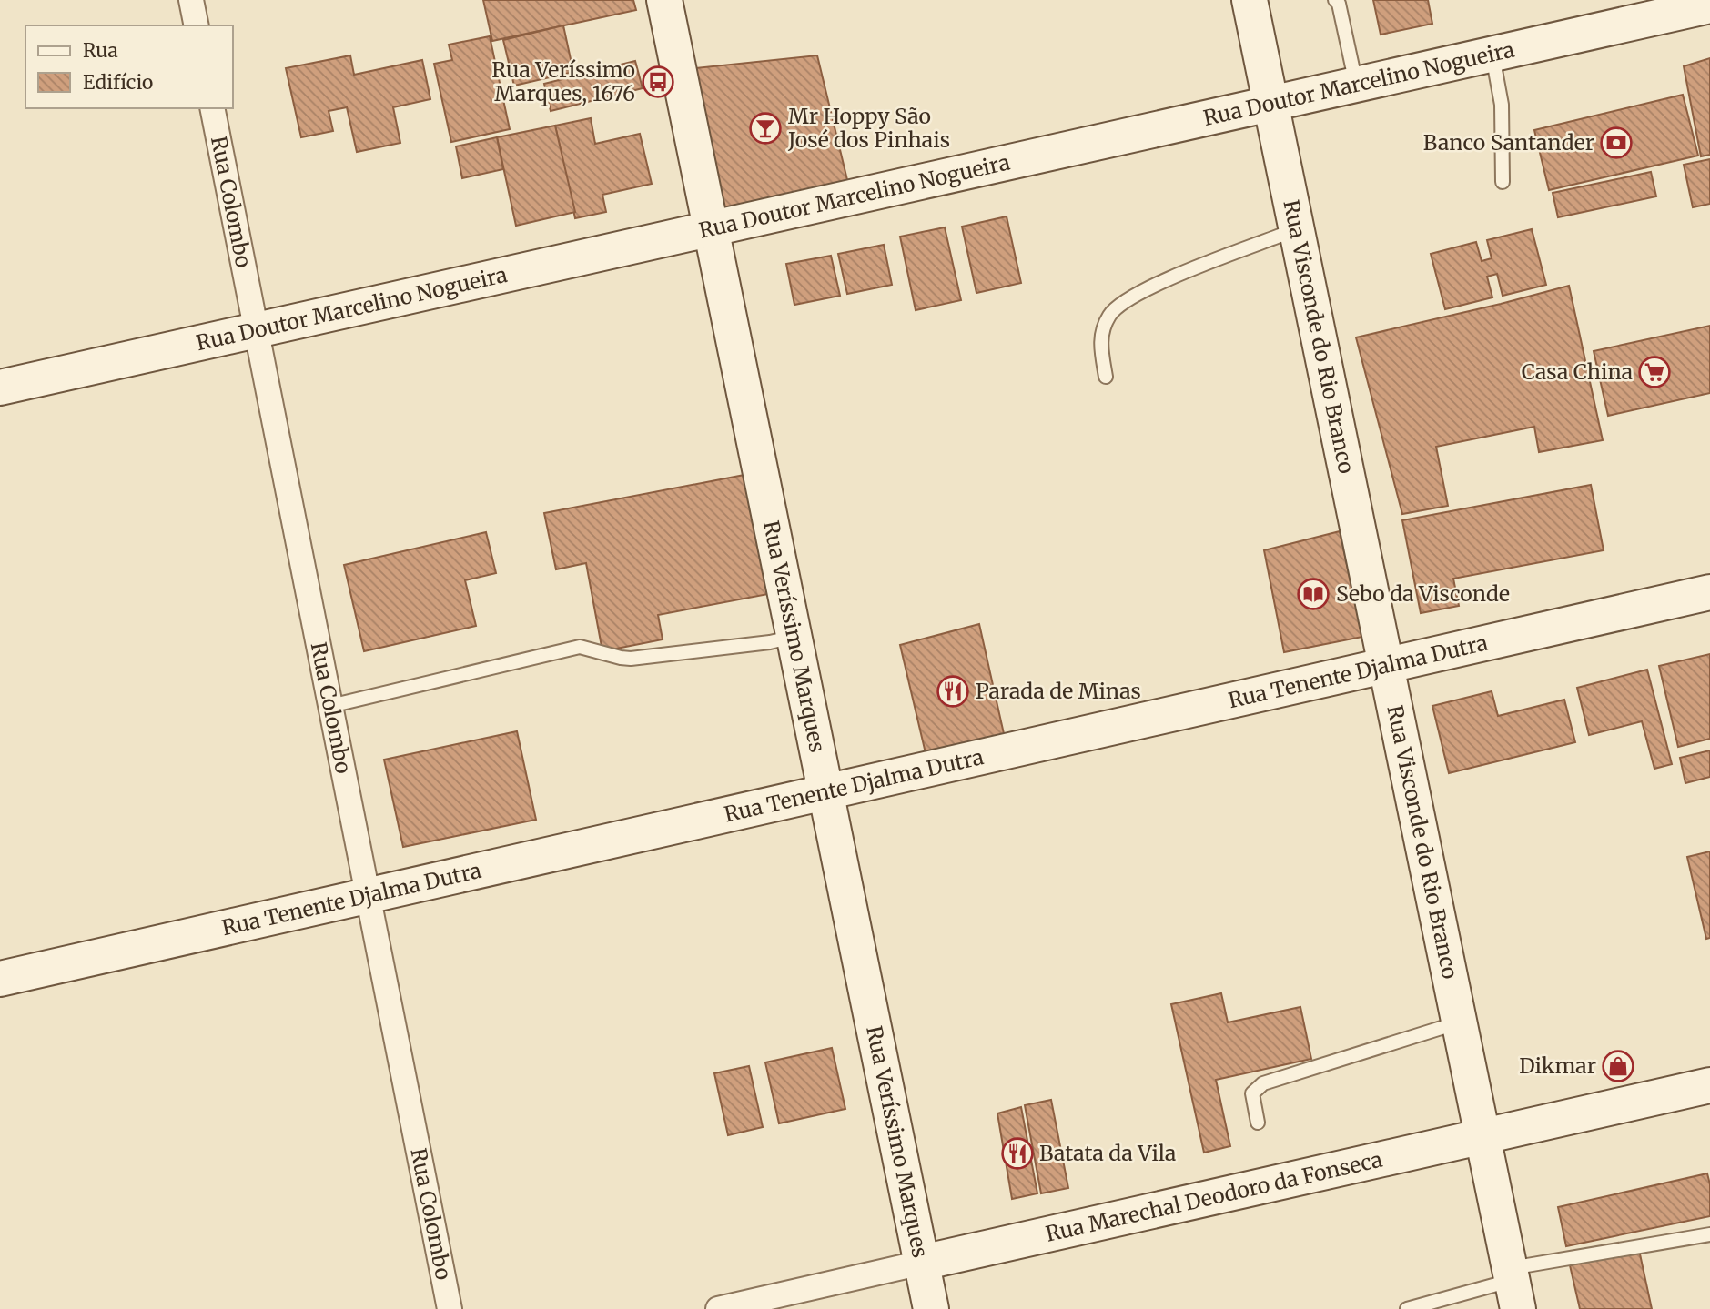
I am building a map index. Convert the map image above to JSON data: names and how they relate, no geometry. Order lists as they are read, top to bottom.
{
  "streets": {
    "main road": [
      "Rua Doutor Marcelino Nogueira",
      "Rua Visconde do Rio Branco",
      "Rua Veríssimo Marques",
      "Rua Tenente Djalma Dutra",
      "Rua Marechal Deodoro da Fonseca"
    ],
    "street": ["Rua Colombo"]
  },
  "crossings": [
    ["Rua Doutor Marcelino Nogueira", "Rua Colombo"],
    ["Rua Doutor Marcelino Nogueira", "Rua Visconde do Rio Branco"],
    ["Rua Doutor Marcelino Nogueira", "Rua Veríssimo Marques"],
    ["Rua Colombo", "Rua Tenente Djalma Dutra"],
    ["Rua Visconde do Rio Branco", "Rua Tenente Djalma Dutra"],
    ["Rua Visconde do Rio Branco", "Rua Marechal Deodoro da Fonseca"],
    ["Rua Veríssimo Marques", "Rua Tenente Djalma Dutra"],
    ["Rua Veríssimo Marques", "Rua Marechal Deodoro da Fonseca"]
  ],
  "places": {
    "bus stop": ["Rua Veríssimo Marques, 1676"],
    "bar": ["Mr Hoppy São José dos Pinhais"],
    "bank": ["Banco Santander"],
    "supermarket": ["Casa China"],
    "library": ["Sebo da Visconde"],
    "restaurant": ["Parada de Minas", "Batata da Vila"],
    "shop": ["Dikmar"]
  },
  "legend": ["Rua", "Edifício"]
}
